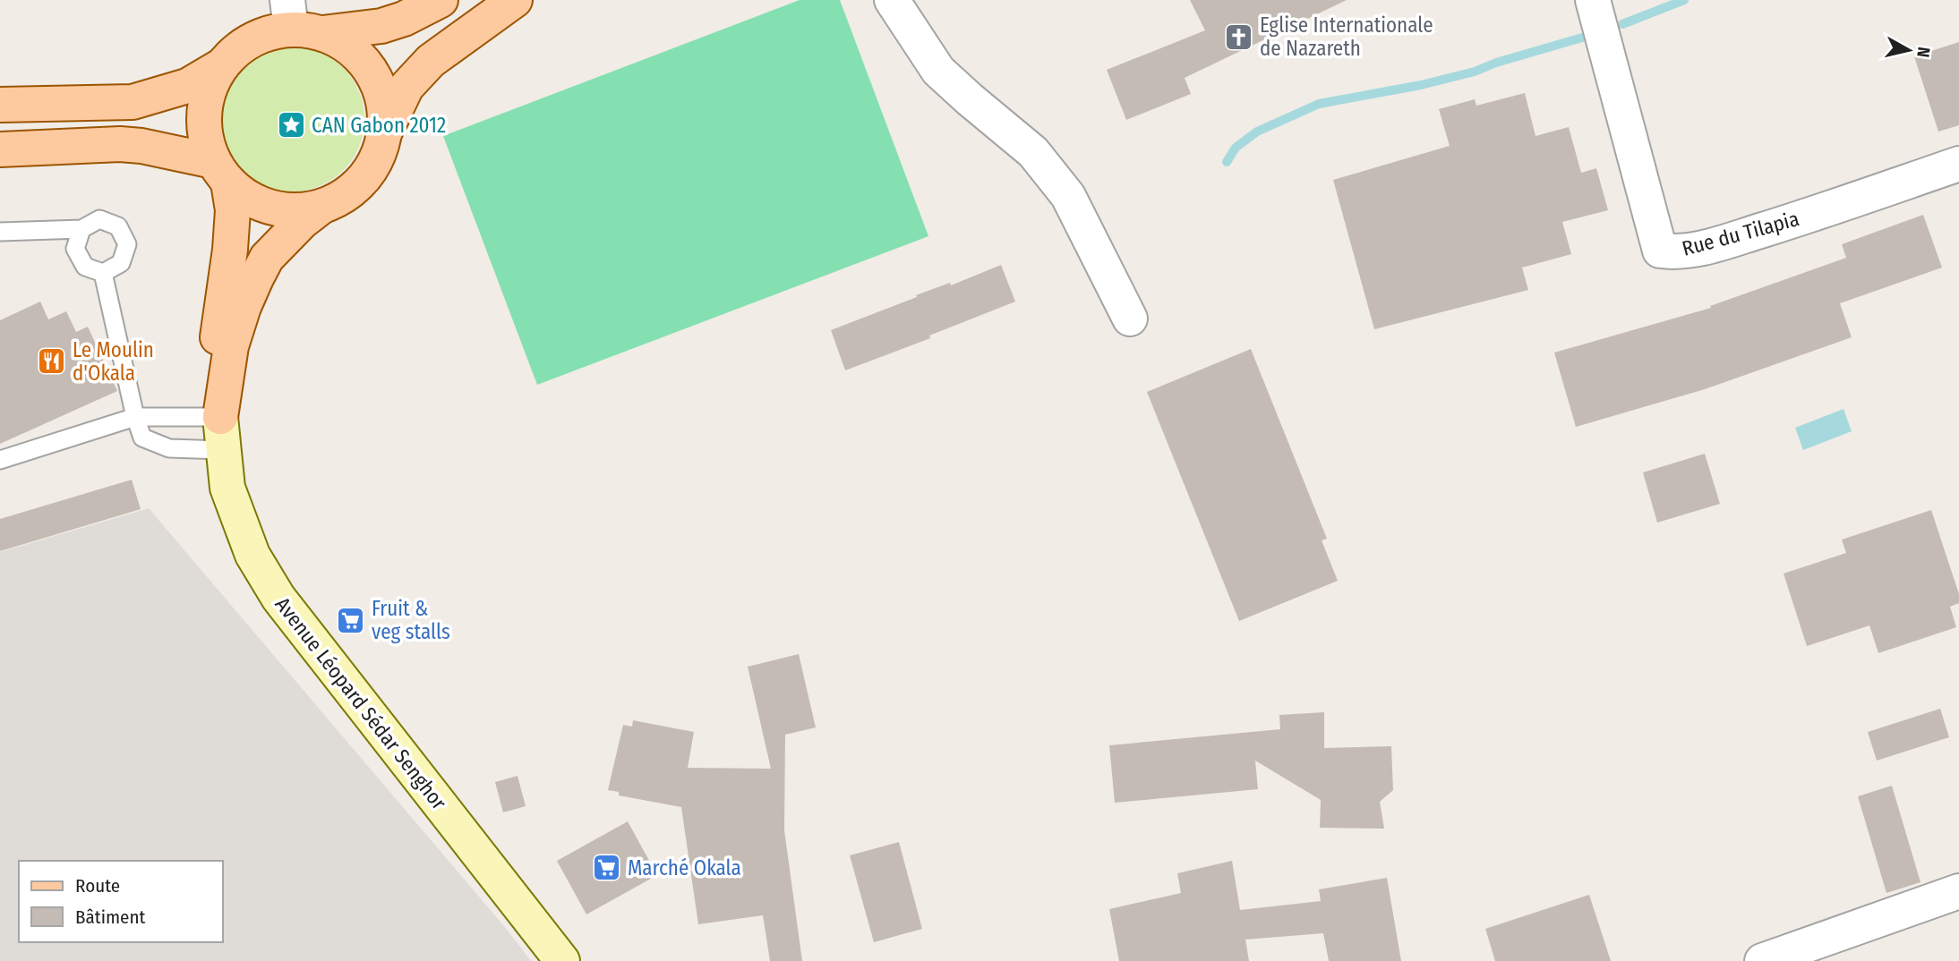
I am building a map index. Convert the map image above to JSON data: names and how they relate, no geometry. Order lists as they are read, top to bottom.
{
  "streets": {
    "street": ["Rue du Tilapia", "Avenue Léopard Sédar Senghor"]
  },
  "places": {
    "church": ["Eglise Internationale de Nazareth"],
    "place": ["CAN Gabon 2012"],
    "restaurant": ["Le Moulin d'Okala"],
    "supermarket": ["Fruit & veg stalls", "Marché Okala"]
  },
  "legend": ["Route", "Bâtiment"],
  "north": "right"
}
